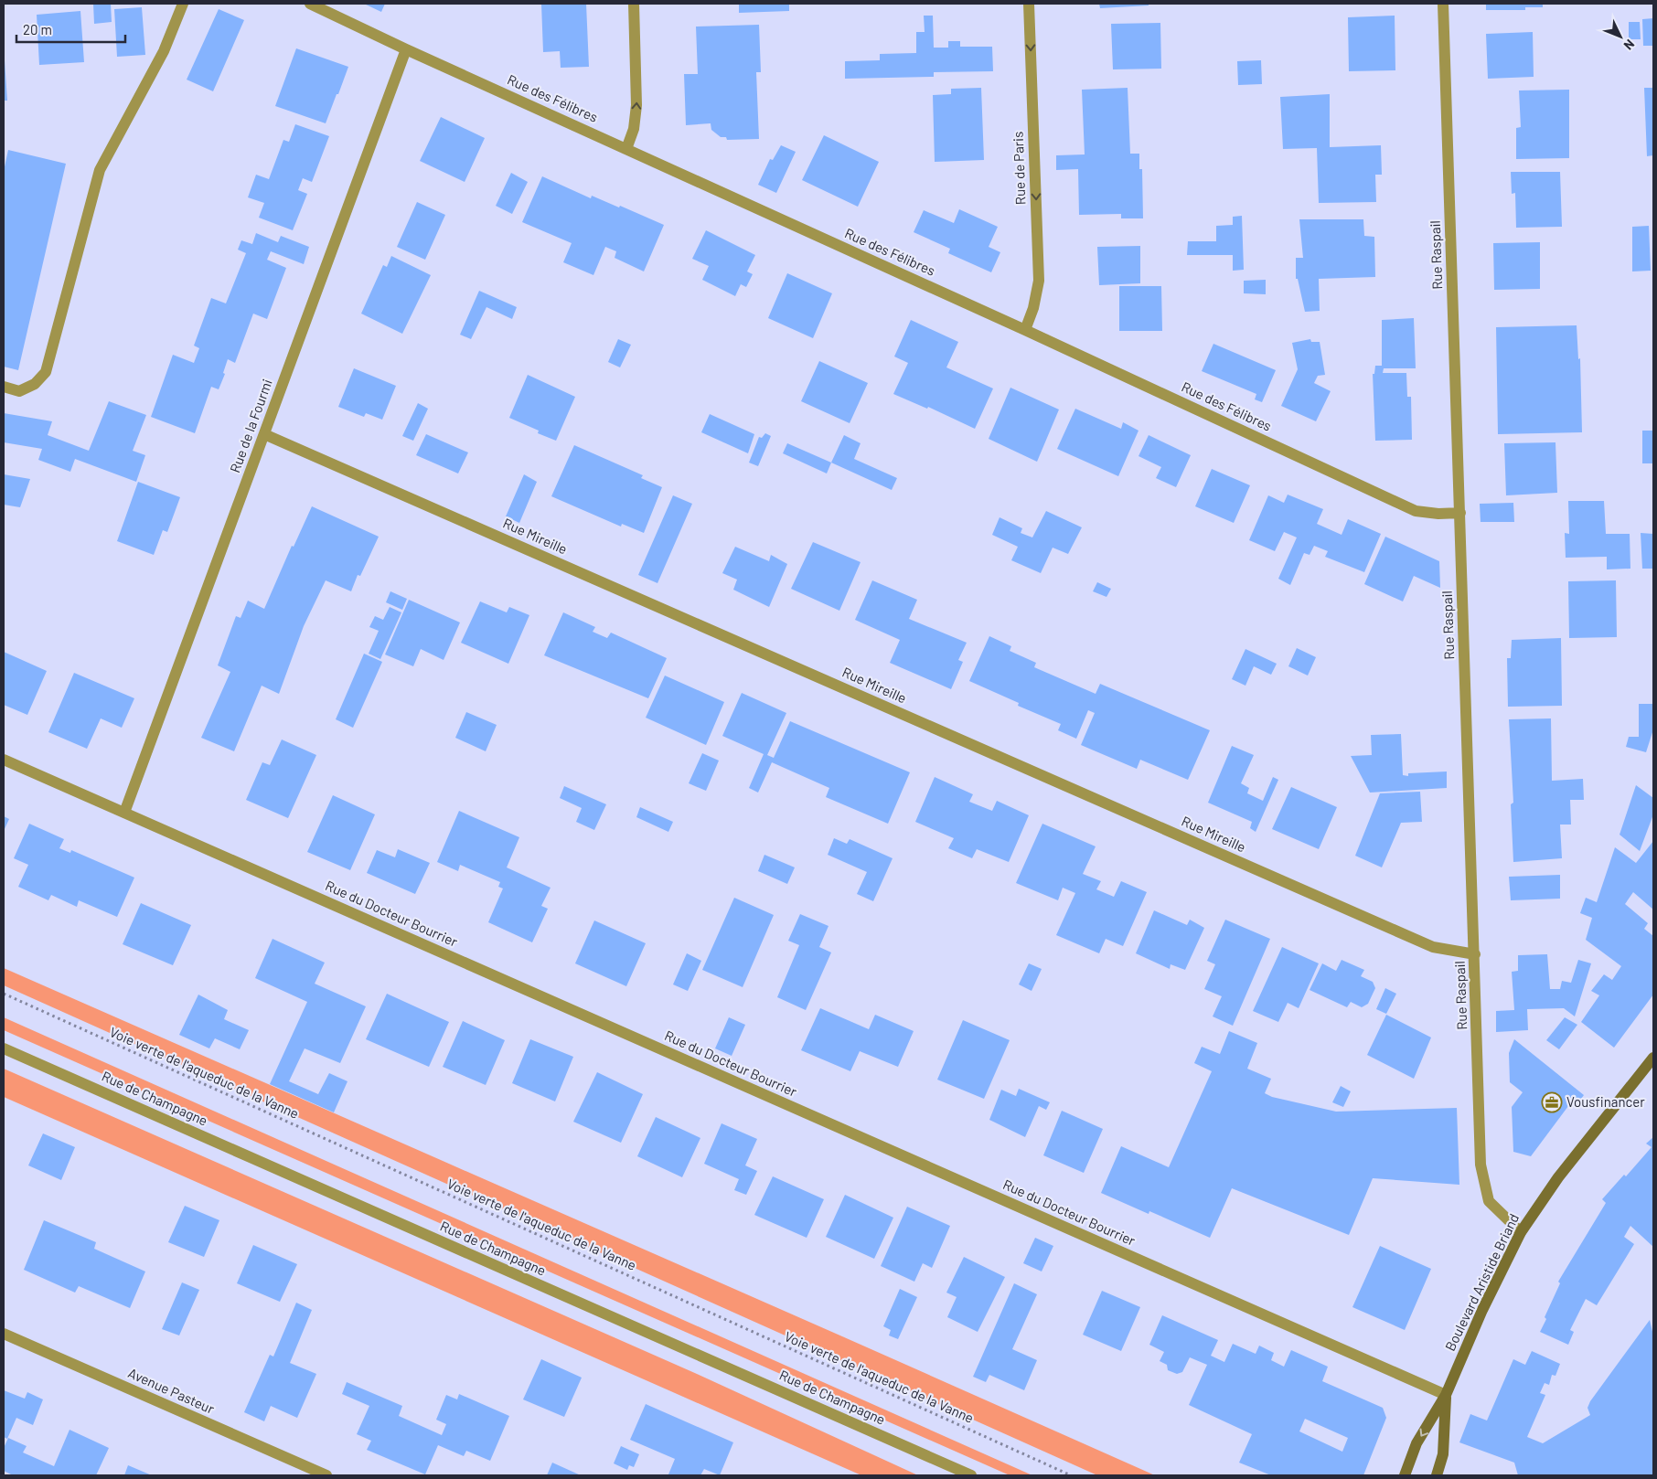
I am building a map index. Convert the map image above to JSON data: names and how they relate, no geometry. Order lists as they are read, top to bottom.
{
  "streets": {
    "main road": ["Boulevard Aristide Briand"],
    "street": [
      "Rue des Félibres",
      "Rue de Paris",
      "Rue Raspail",
      "Rue de la Fourmi",
      "Rue Mireille",
      "Rue du Docteur Bourrier",
      "Rue de Champagne",
      "Avenue Pasteur"
    ],
    "path": ["Voie verte de l'aqueduc de la Vanne"]
  },
  "crossings": [
    ["Rue des Félibres", "Rue de Paris"],
    ["Rue des Félibres", "Rue Raspail"],
    ["Rue des Félibres", "Rue de la Fourmi"],
    ["Rue Raspail", "Rue Mireille"],
    ["Rue Raspail", "Boulevard Aristide Briand"],
    ["Rue de la Fourmi", "Rue Mireille"],
    ["Rue de la Fourmi", "Rue du Docteur Bourrier"],
    ["Rue du Docteur Bourrier", "Boulevard Aristide Briand"]
  ],
  "one_way": ["Rue de Paris"],
  "places": {
    "office": ["Vousfinancer"]
  },
  "scale_bar": "20 m",
  "north": "bottom right"
}
